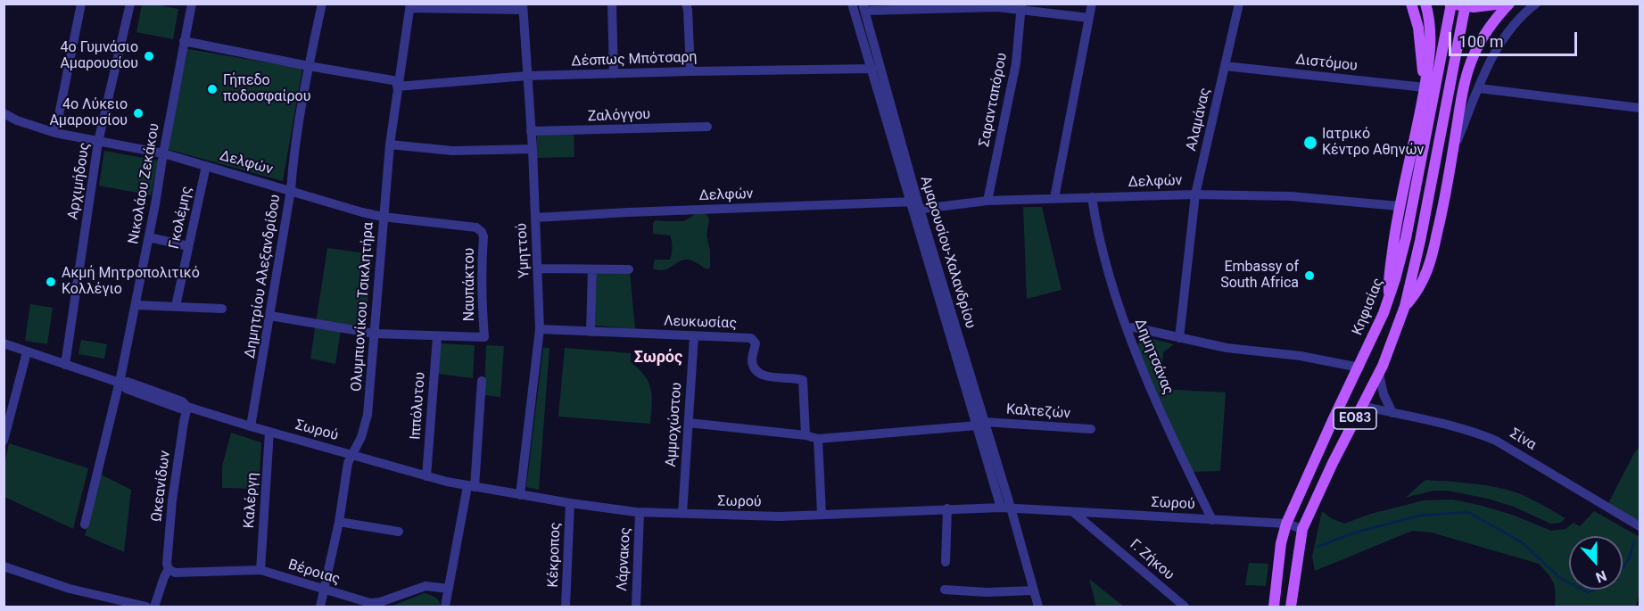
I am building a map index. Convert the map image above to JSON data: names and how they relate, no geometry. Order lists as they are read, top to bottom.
{
  "streets": {
    "main road": ["Κηφισίας", "ΕΟ83"],
    "street": [
      "Δέσπως Μπότσαρη",
      "Διστόμου",
      "Σαρανταπόρου",
      "Ζαλόγγου",
      "Αλαμάνας",
      "Δελφών",
      "Αρχιμήδους",
      "Νικολάου Ζεκάκου",
      "Γκολέμης",
      "Υμηττού",
      "Αμαρουσίου-Χαλανδρίου",
      "Δημητρίου Αλεξανδρίδου",
      "Ναυπάκτου",
      "Ολυμπιονίκου Τσικλητήρα",
      "Λευκωσίας",
      "Δημητσάνας",
      "Ιππόλυτου",
      "Καλτεζών",
      "Αμμοχώστου",
      "Σωρού",
      "Σίνα",
      "Ωκεανίδων",
      "Καλέργη",
      "Κέκροπος",
      "Λάρνακος",
      "Γ. Ζήκου",
      "Βέροιας"
    ]
  },
  "crossings": [
    ["Δέσπως Μπότσαρη", "Νικολάου Ζεκάκου"],
    ["Δέσπως Μπότσαρη", "Υμηττού"],
    ["Δέσπως Μπότσαρη", "Αμαρουσίου-Χαλανδρίου"],
    ["Δέσπως Μπότσαρη", "Δημητρίου Αλεξανδρίδου"],
    ["Δέσπως Μπότσαρη", "Ολυμπιονίκου Τσικλητήρα"],
    ["Διστόμου", "Αλαμάνας"],
    ["Σαρανταπόρου", "Δελφών"],
    ["Ζαλόγγου", "Υμηττού"],
    ["Αλαμάνας", "Δελφών"],
    ["Δελφών", "Αρχιμήδους"],
    ["Δελφών", "Νικολάου Ζεκάκου"],
    ["Δελφών", "Γκολέμης"],
    ["Δελφών", "Υμηττού"],
    ["Δελφών", "Αμαρουσίου-Χαλανδρίου"],
    ["Δελφών", "Δημητρίου Αλεξανδρίδου"],
    ["Δελφών", "Ναυπάκτου"],
    ["Δελφών", "Ολυμπιονίκου Τσικλητήρα"],
    ["Δελφών", "Δημητσάνας"],
    ["Αρχιμήδους", "Σωρού"],
    ["Νικολάου Ζεκάκου", "Σωρού"],
    ["Υμηττού", "Λευκωσίας"],
    ["Υμηττού", "Σωρού"],
    ["Αμαρουσίου-Χαλανδρίου", "Καλτεζών"],
    ["Αμαρουσίου-Χαλανδρίου", "Σωρού"],
    ["Δημητρίου Αλεξανδρίδου", "Σωρού"],
    ["Ναυπάκτου", "Ιππόλυτου"],
    ["Ολυμπιονίκου Τσικλητήρα", "Σωρού"],
    ["Ολυμπιονίκου Τσικλητήρα", "Βέροιας"],
    ["Κηφισίας", "ΕΟ83"],
    ["Κηφισίας", "Σωρού"],
    ["Κηφισίας", "Σίνα"],
    ["Λευκωσίας", "Αμμοχώστου"],
    ["Δημητσάνας", "Σωρού"],
    ["Ιππόλυτου", "Σωρού"],
    ["Αμμοχώστου", "Σωρού"],
    ["Σωρού", "Ωκεανίδων"],
    ["Σωρού", "Καλέργη"],
    ["Σωρού", "Κέκροπος"],
    ["Σωρού", "Λάρνακος"],
    ["Σωρού", "Γ. Ζήκου"],
    ["Ωκεανίδων", "Βέροιας"],
    ["Καλέργη", "Βέροιας"]
  ],
  "districts": ["Σωρός"],
  "places": [
    "4ο Γυμνάσιο Αμαρουσίου",
    "Γήπεδο ποδοσφαίρου",
    "4ο Λύκειο Αμαρουσίου",
    "Ιατρικό Κέντρο Αθηνών",
    "Embassy of South Africa",
    "Ακμή Μητροπολιτικό Κολλέγιο"
  ],
  "scale_bar": "100 m",
  "north": "bottom"
}
